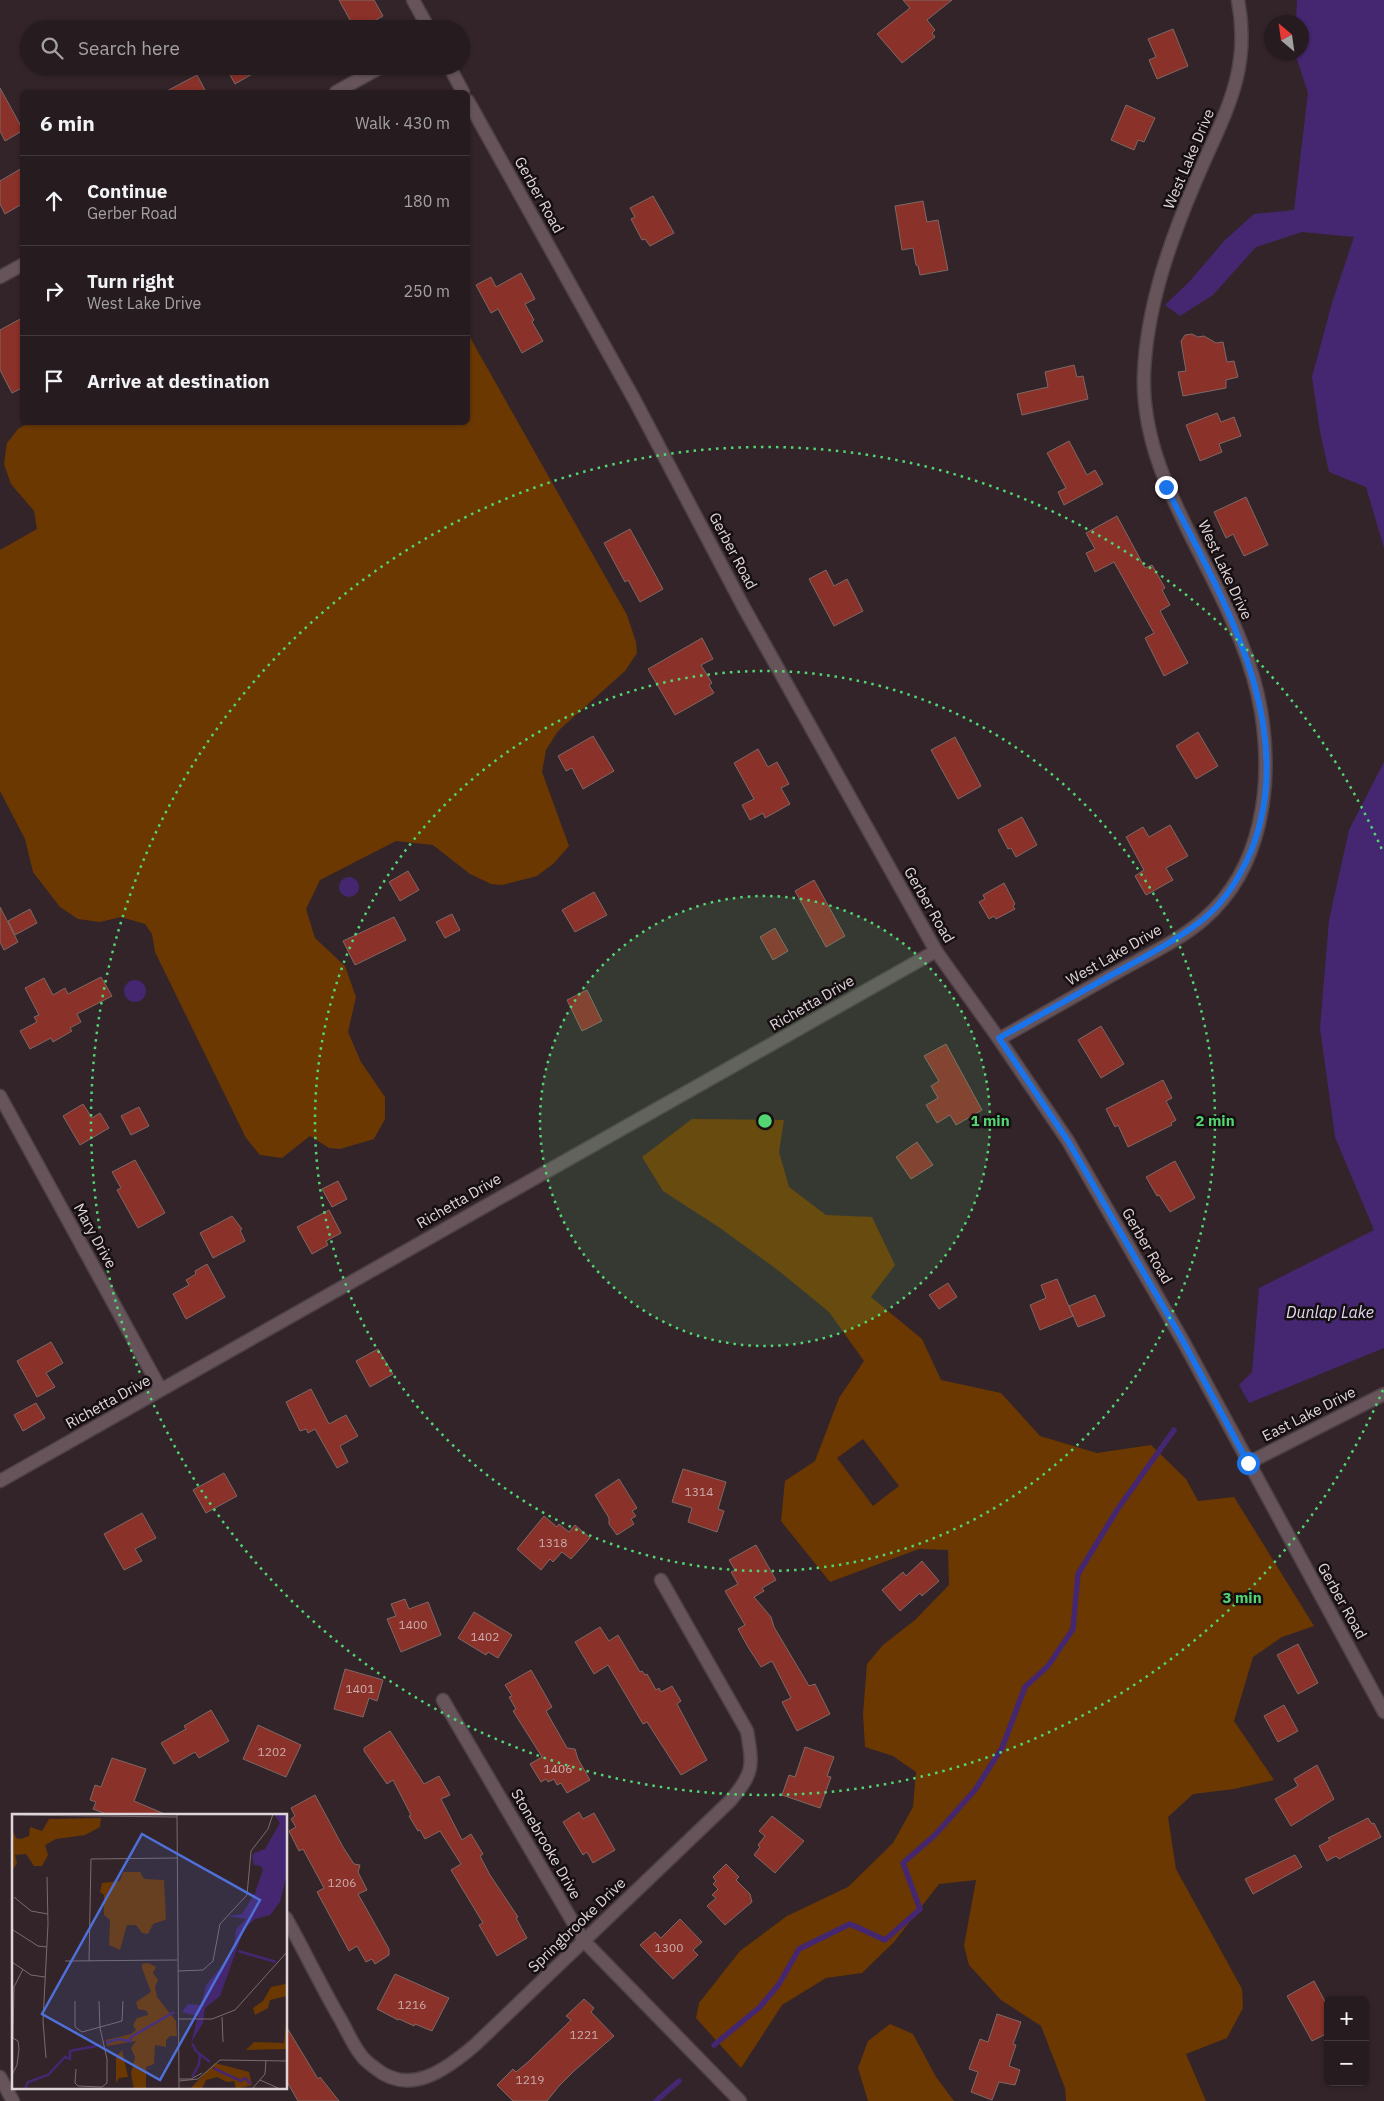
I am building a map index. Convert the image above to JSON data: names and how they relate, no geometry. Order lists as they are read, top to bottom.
{
  "streets": {
    "street": [
      "West Lake Drive",
      "Gerber Road",
      "Richetta Drive",
      "Mary Drive",
      "East Lake Drive",
      "Stonebrooke Drive",
      "Springbrooke Drive"
    ]
  },
  "crossings": [
    ["West Lake Drive", "Gerber Road"],
    ["Gerber Road", "Richetta Drive"],
    ["Gerber Road", "East Lake Drive"],
    ["Richetta Drive", "Mary Drive"],
    ["Stonebrooke Drive", "Springbrooke Drive"]
  ],
  "water": ["Dunlap Lake"],
  "house_numbers": [
    "1314",
    "1318",
    "1400",
    "1402",
    "1401",
    "1202",
    "1406",
    "1206",
    "1300",
    "1216",
    "1221",
    "1219"
  ],
  "north": "top left",
  "page": {
    "search": "Search here",
    "heading": ["6 min", "Walk · 430 m"],
    "list": [
      ["Continue", "Gerber Road", "180 m"],
      ["Turn right", "West Lake Drive", "250 m"],
      "Arrive at destination"
    ],
    "map_buttons": ["+", "−"]
  },
  "rings": ["1 min", "2 min", "3 min"]
}
